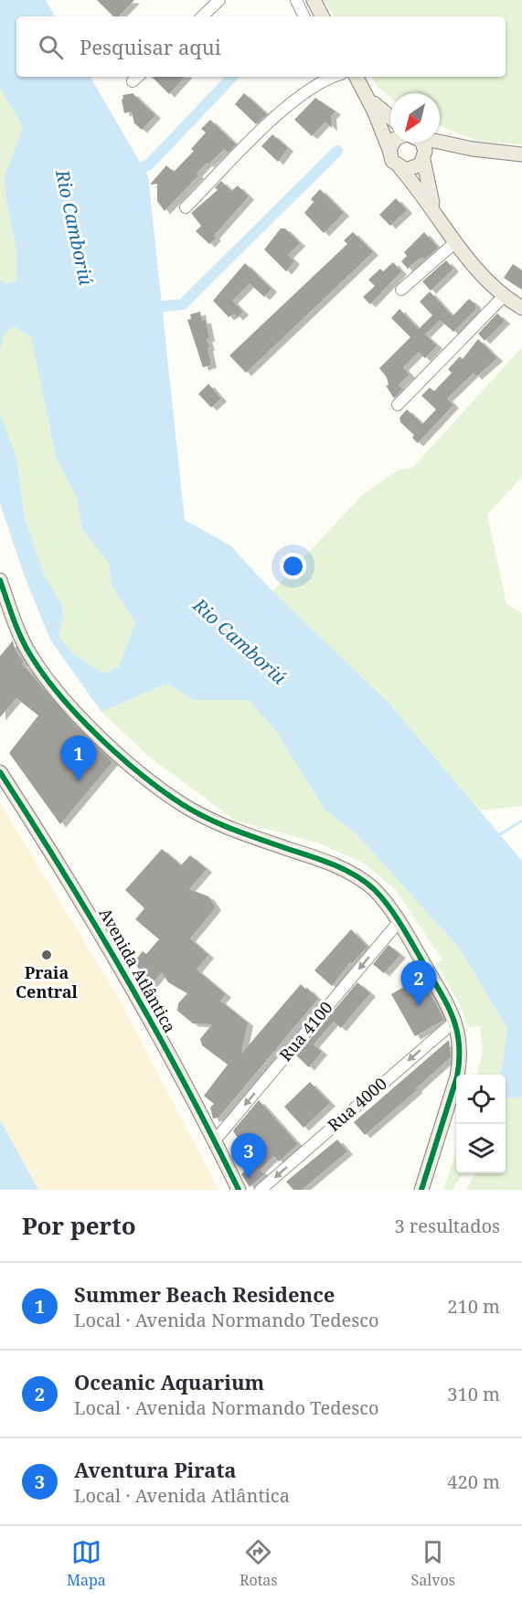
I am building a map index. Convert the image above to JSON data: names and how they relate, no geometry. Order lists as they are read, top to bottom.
{
  "streets": {
    "main road": ["Avenida Atlântica"],
    "street": ["Rua 4100", "Rua 4000"]
  },
  "crossings": [
    ["Avenida Atlântica", "Rua 4100"]
  ],
  "one_way": ["Rua 4100", "Rua 4000"],
  "water": ["Rio Camboriú"],
  "places": ["Praia Central"],
  "north": "bottom left",
  "page": {
    "search": "Pesquisar aqui",
    "pins": ["1", "2", "3"],
    "heading": ["Por perto", "3 resultados"],
    "list": [
      {
        "mark": "1",
        "name": "Summer Beach Residence",
        "note": "Local · Avenida Normando Tedesco",
        "value": "210 m"
      },
      {
        "mark": "2",
        "name": "Oceanic Aquarium",
        "note": "Local · Avenida Normando Tedesco",
        "value": "310 m"
      },
      {
        "mark": "3",
        "name": "Aventura Pirata",
        "note": "Local · Avenida Atlântica",
        "value": "420 m"
      }
    ],
    "nav": ["Mapa", "Rotas", "Salvos"]
  }
}
